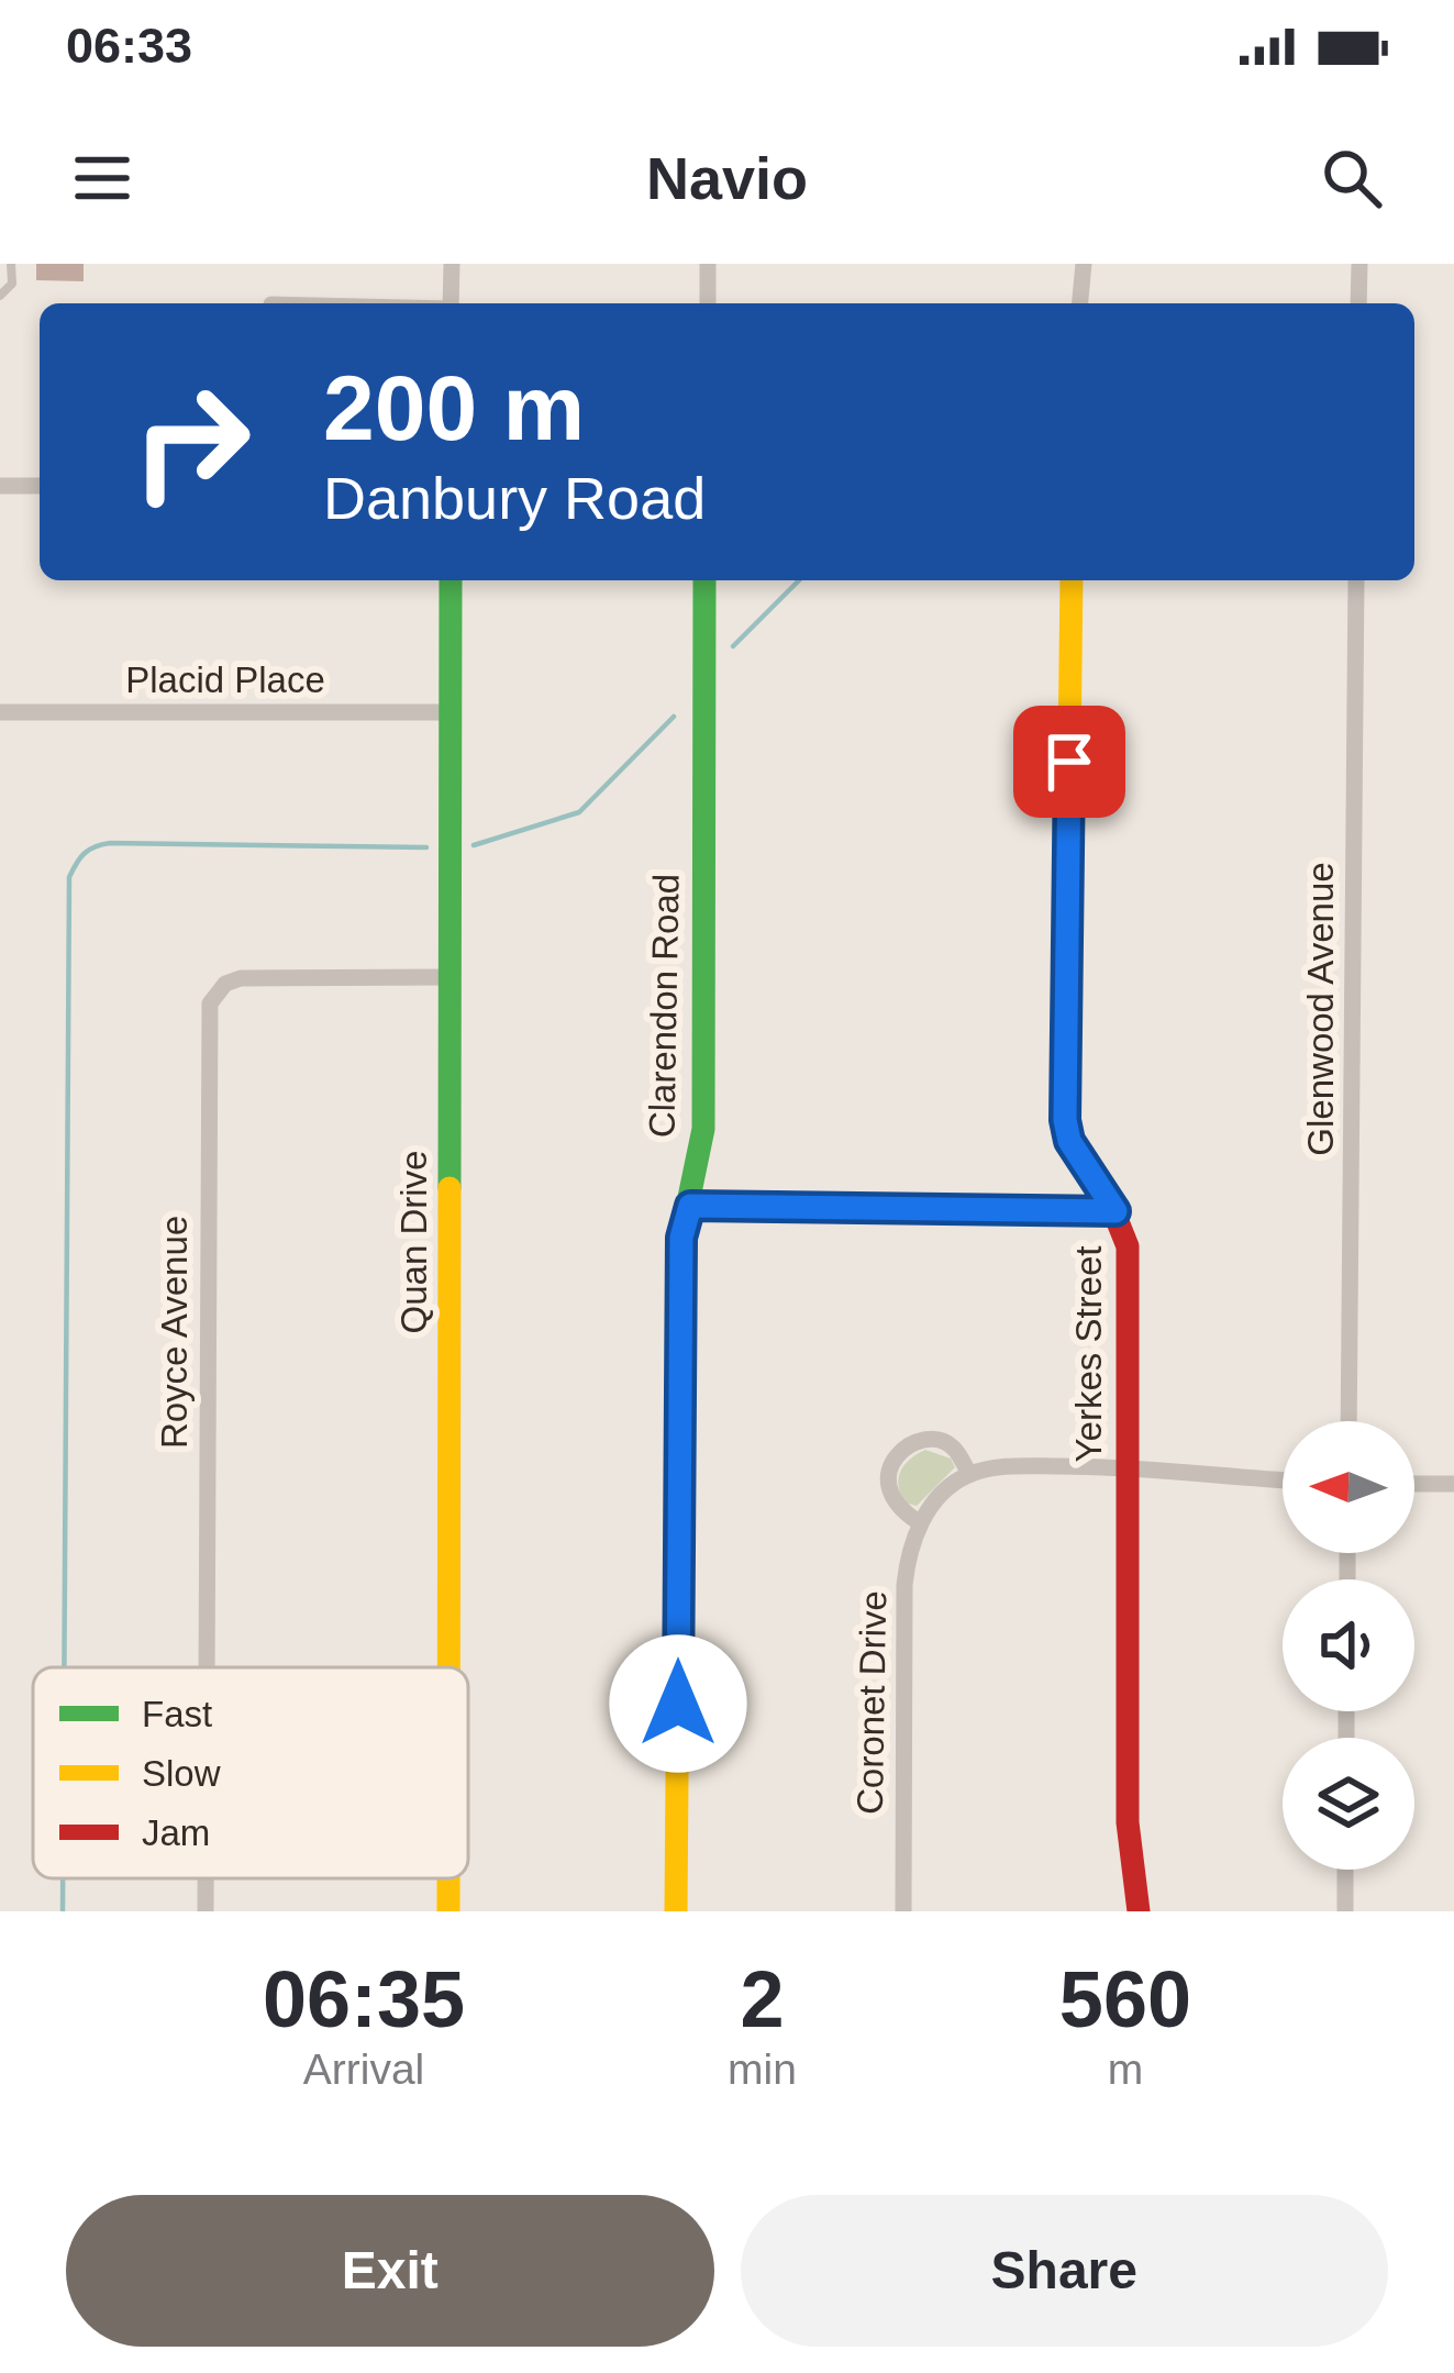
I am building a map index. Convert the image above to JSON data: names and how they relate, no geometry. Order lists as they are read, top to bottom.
{
  "streets": {
    "street": [
      "Placid Place",
      "Clarendon Road",
      "Glenwood Avenue",
      "Quan Drive",
      "Royce Avenue",
      "Yerkes Street",
      "Coronet Drive"
    ]
  },
  "crossings": [
    ["Placid Place", "Quan Drive"],
    ["Quan Drive", "Royce Avenue"]
  ],
  "legend": ["Fast", "Slow", "Jam"],
  "north": "left",
  "page": {
    "status": "06:33",
    "header": "Navio",
    "turn": ["200 m", "Danbury Road"],
    "eta": [
      "06:35",
      "Arrival",
      "2",
      "min",
      "560",
      "m"
    ],
    "buttons": ["Exit", "Share"]
  }
}
